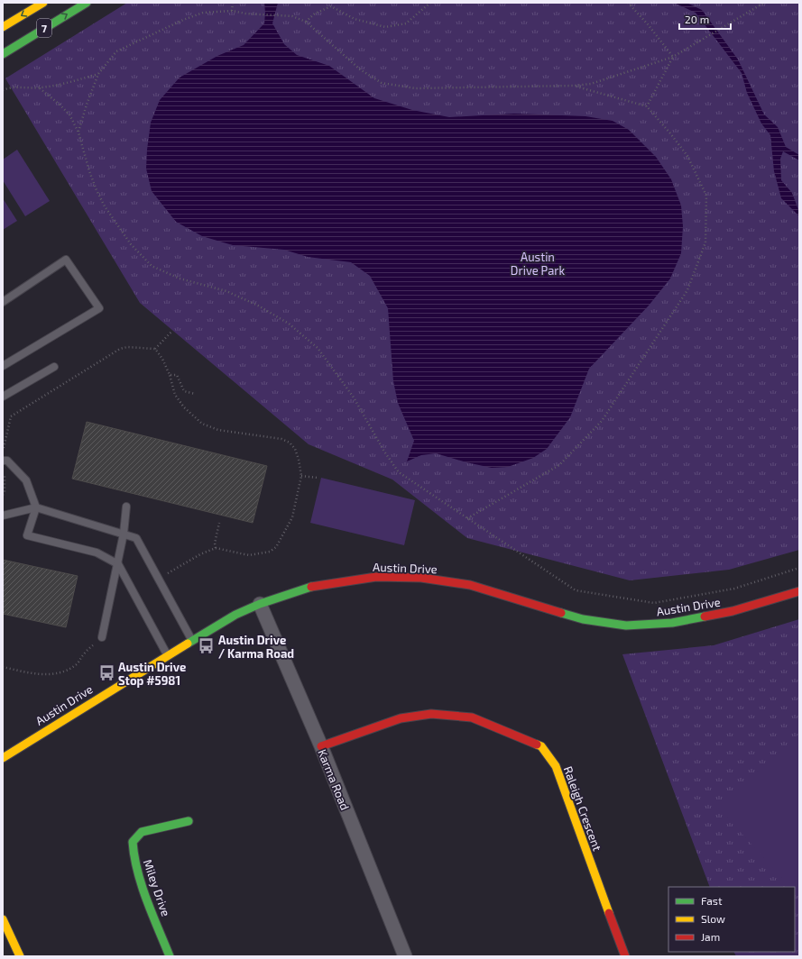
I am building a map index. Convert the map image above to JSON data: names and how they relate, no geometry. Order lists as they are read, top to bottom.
{
  "streets": {
    "street": [
      "7",
      "Austin Drive",
      "Karma Road",
      "Raleigh Crescent",
      "Miley Drive"
    ]
  },
  "crossings": [
    ["Austin Drive", "Karma Road"],
    ["Karma Road", "Raleigh Crescent"]
  ],
  "parks": ["Austin Drive Park"],
  "places": {
    "bus stop": ["Austin Drive / Karma Road", "Austin Drive Stop #5981"]
  },
  "legend": ["Fast", "Slow", "Jam"],
  "scale_bar": "20 m"
}
